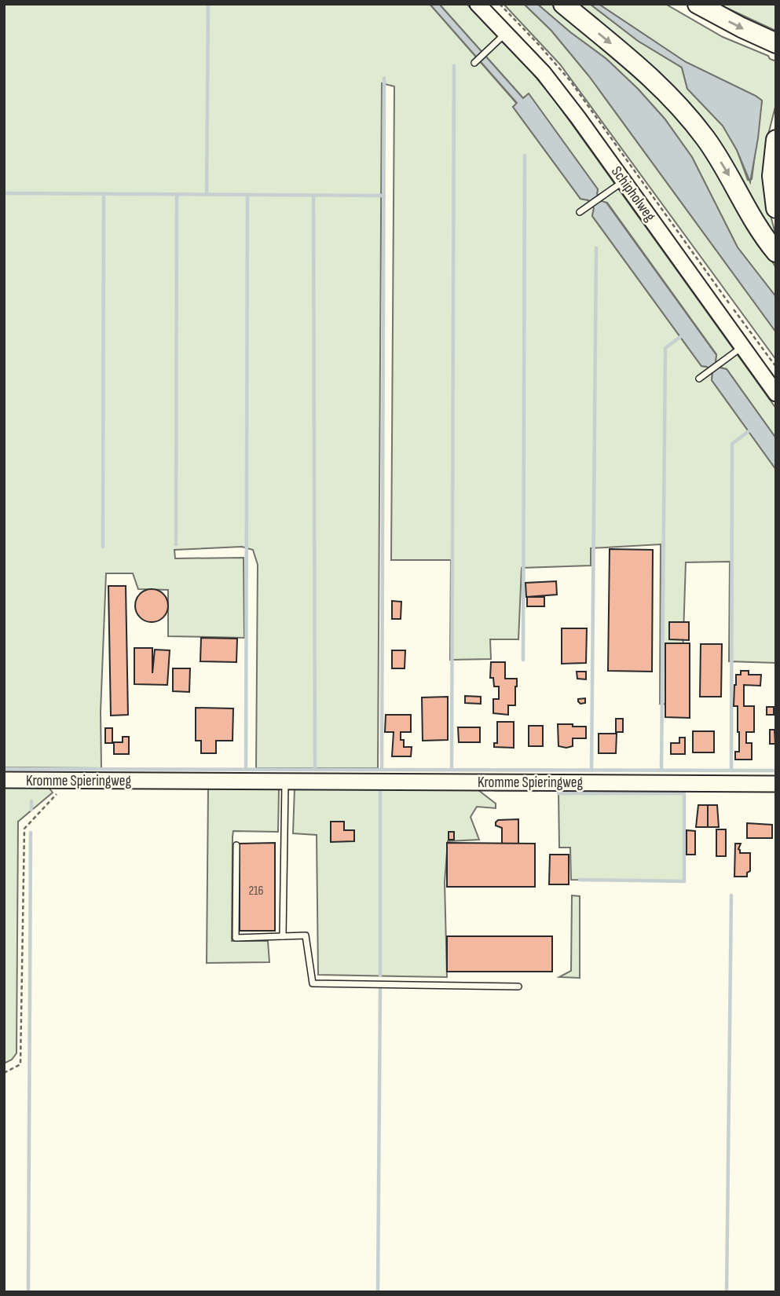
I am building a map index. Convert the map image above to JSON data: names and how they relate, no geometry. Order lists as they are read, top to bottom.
{
  "streets": {
    "street": ["Schipholweg", "Kromme Spieringweg"]
  },
  "house_numbers": ["216"]
}
